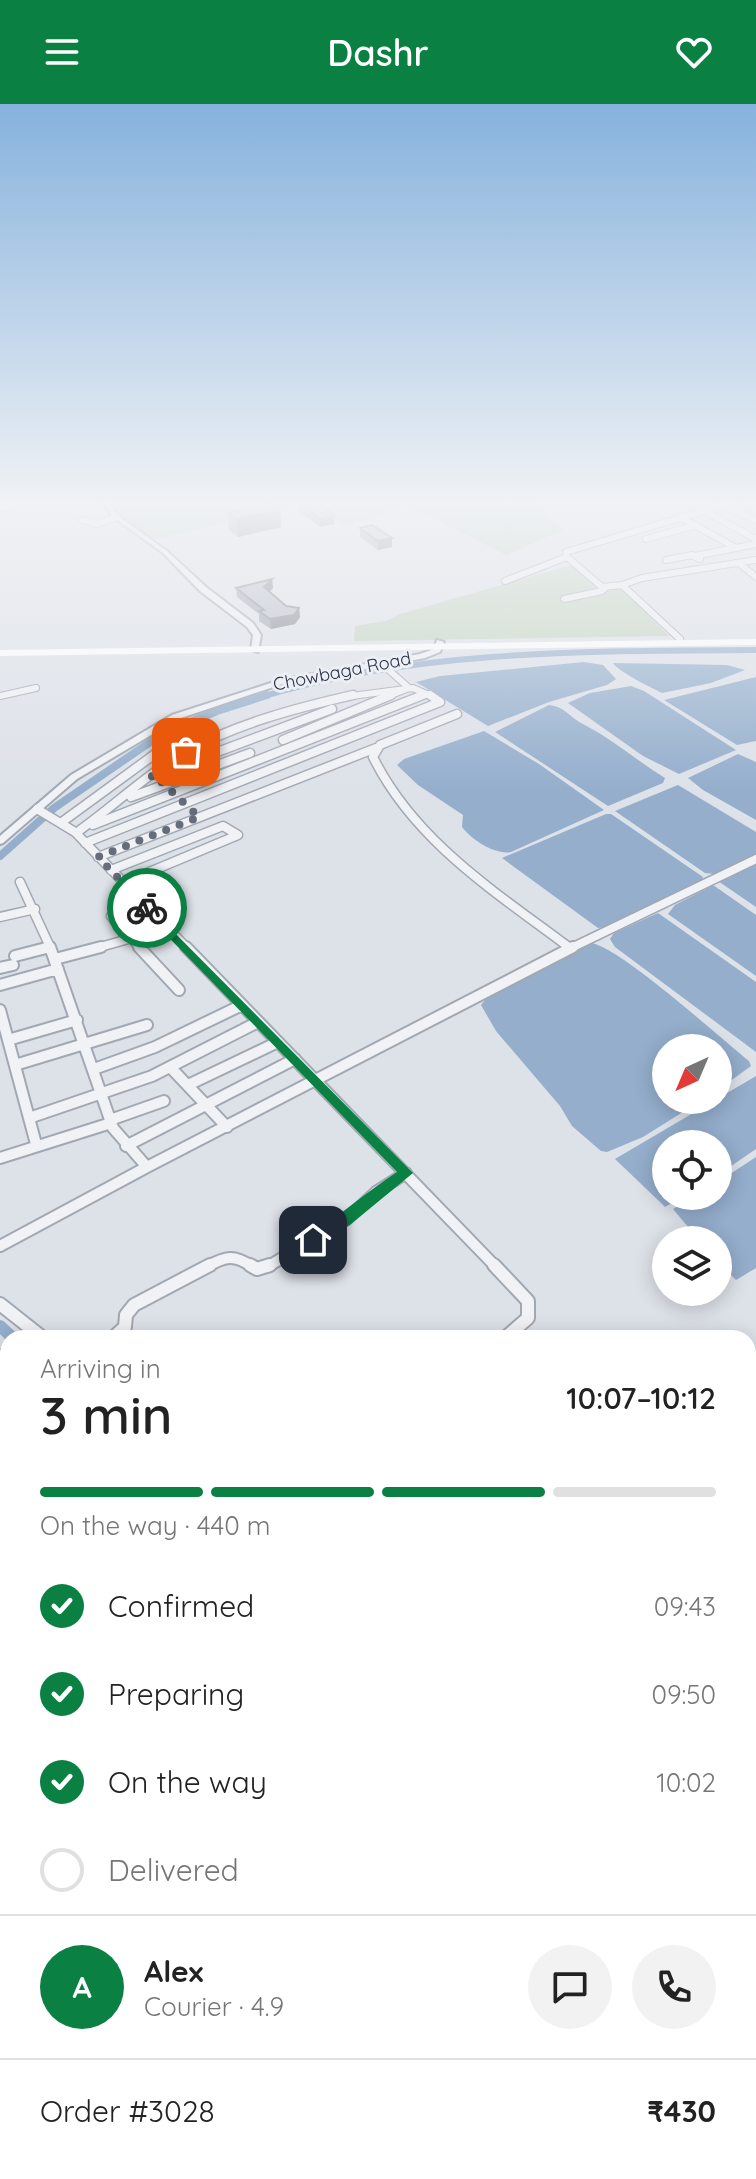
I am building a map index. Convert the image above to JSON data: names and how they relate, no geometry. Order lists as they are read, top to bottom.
{
  "streets": {
    "street": ["Chowbaga Road"]
  },
  "north": "bottom left",
  "page": {
    "header": "Dashr",
    "heading": ["3 min", "Arriving in", "10:07–10:12"],
    "panel": [
      "Alex",
      "Courier · 4.9",
      "Order #3028",
      "₹430"
    ],
    "bar": "On the way · 440 m",
    "list": [
      ["Confirmed", "09:43"],
      ["Preparing", "09:50"],
      ["On the way", "10:02"],
      "Delivered"
    ],
    "round": "A"
  }
}
